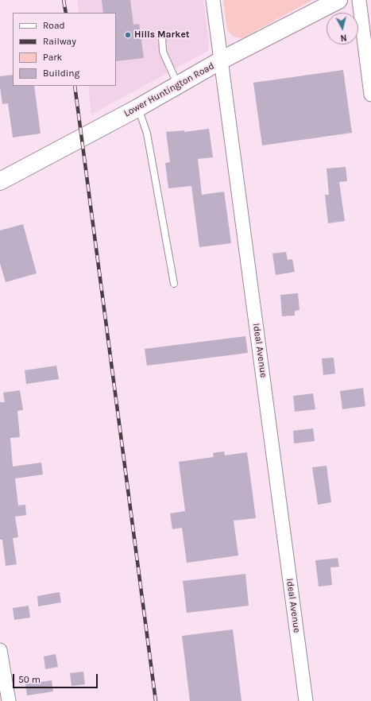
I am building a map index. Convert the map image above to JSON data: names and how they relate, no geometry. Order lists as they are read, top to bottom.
{
  "streets": {
    "main road": ["Lower Huntington Road"],
    "street": ["Ideal Avenue"]
  },
  "crossings": [
    ["Lower Huntington Road", "Ideal Avenue"]
  ],
  "places": ["Hills Market"],
  "legend": [
    "Road",
    "Railway",
    "Park",
    "Building"
  ],
  "scale_bar": "50 m",
  "north": "bottom"
}
